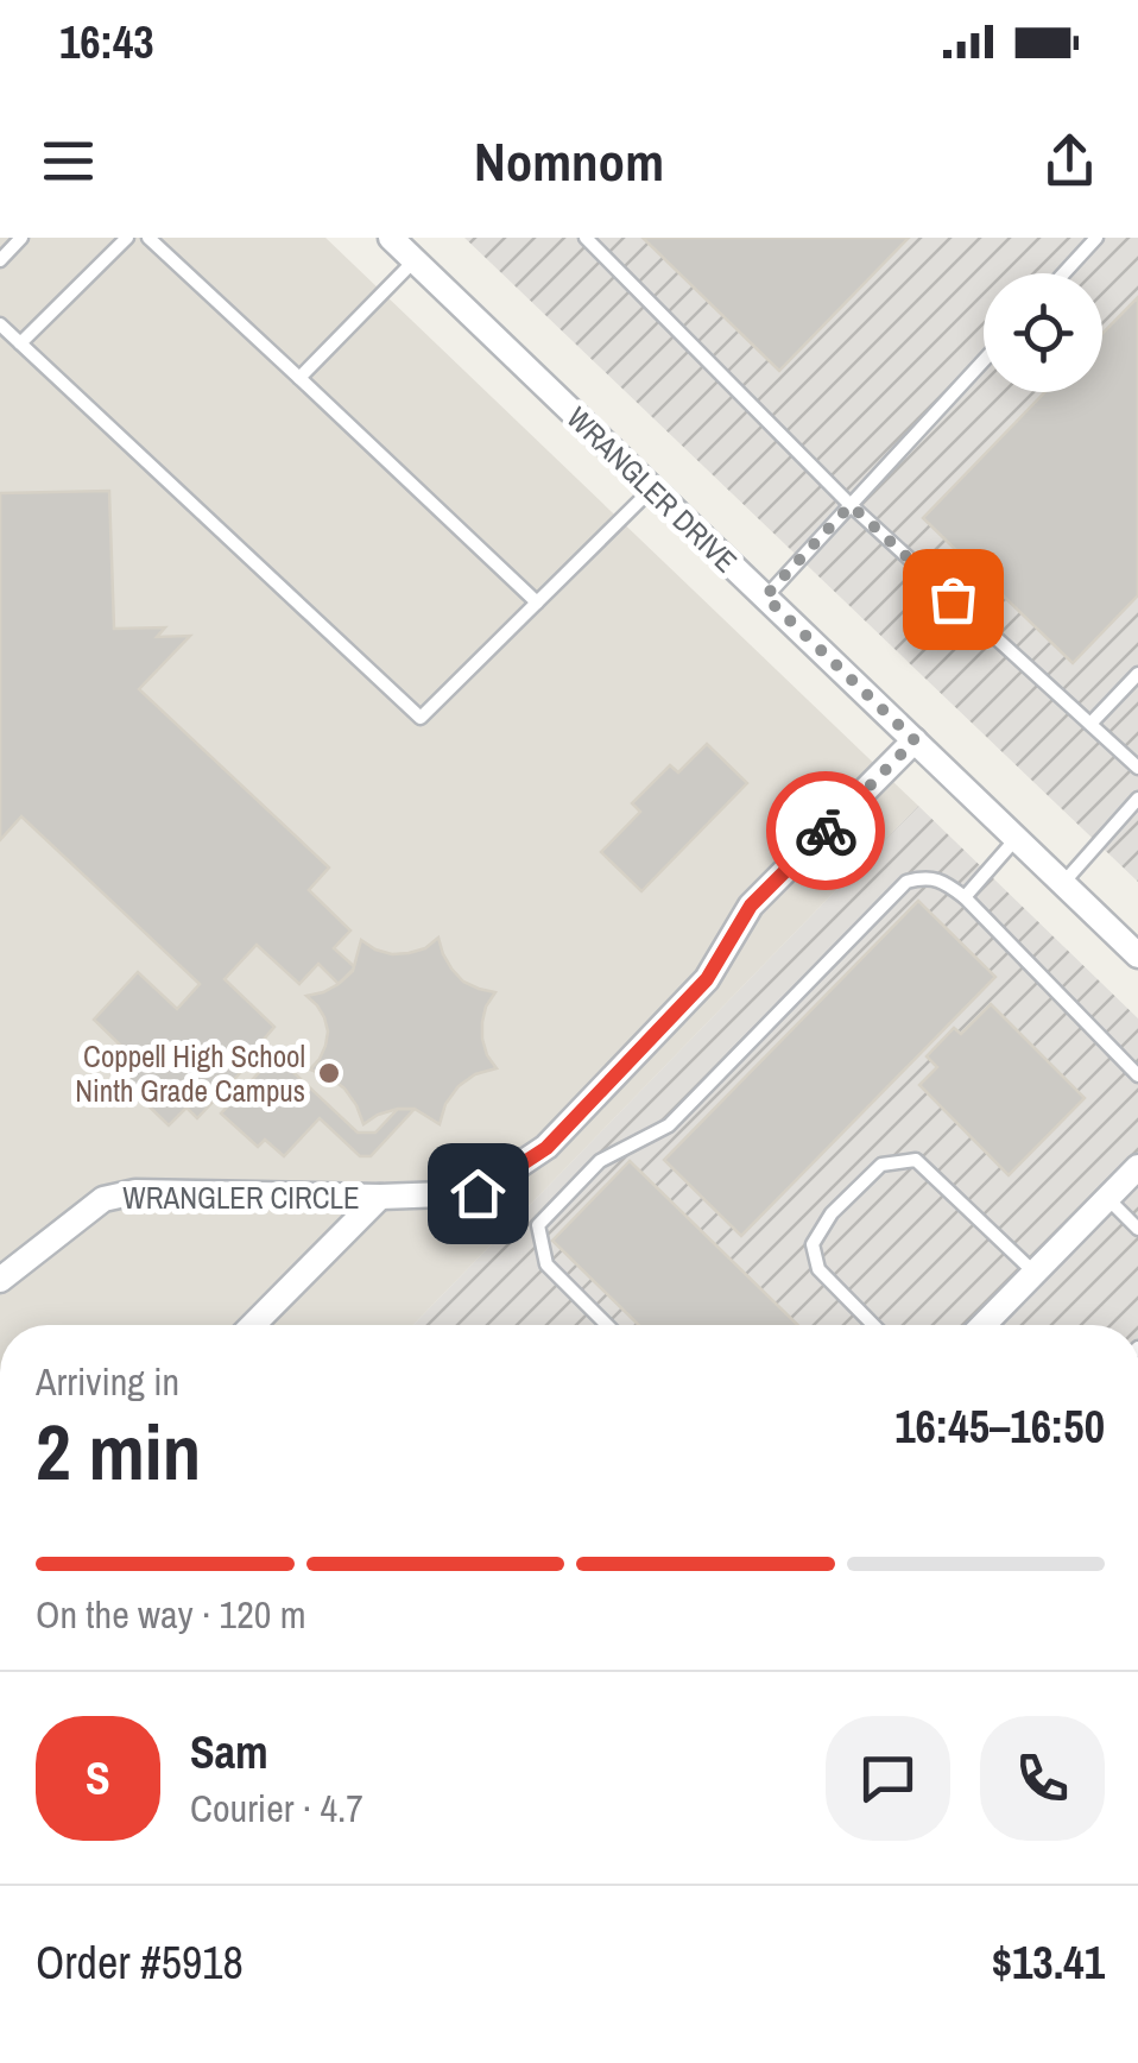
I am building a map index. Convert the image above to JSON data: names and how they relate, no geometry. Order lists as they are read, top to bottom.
{
  "streets": {
    "street": ["WRANGLER DRIVE", "WRANGLER CIRCLE"]
  },
  "places": ["Coppell High School Ninth Grade Campus"],
  "page": {
    "status": "16:43",
    "header": "Nomnom",
    "heading": ["2 min", "Arriving in", "16:45–16:50"],
    "panel": [
      "Sam",
      "Courier · 4.7",
      "Order #5918",
      "$13.41"
    ],
    "bar": "On the way · 120 m",
    "round": "S"
  }
}
